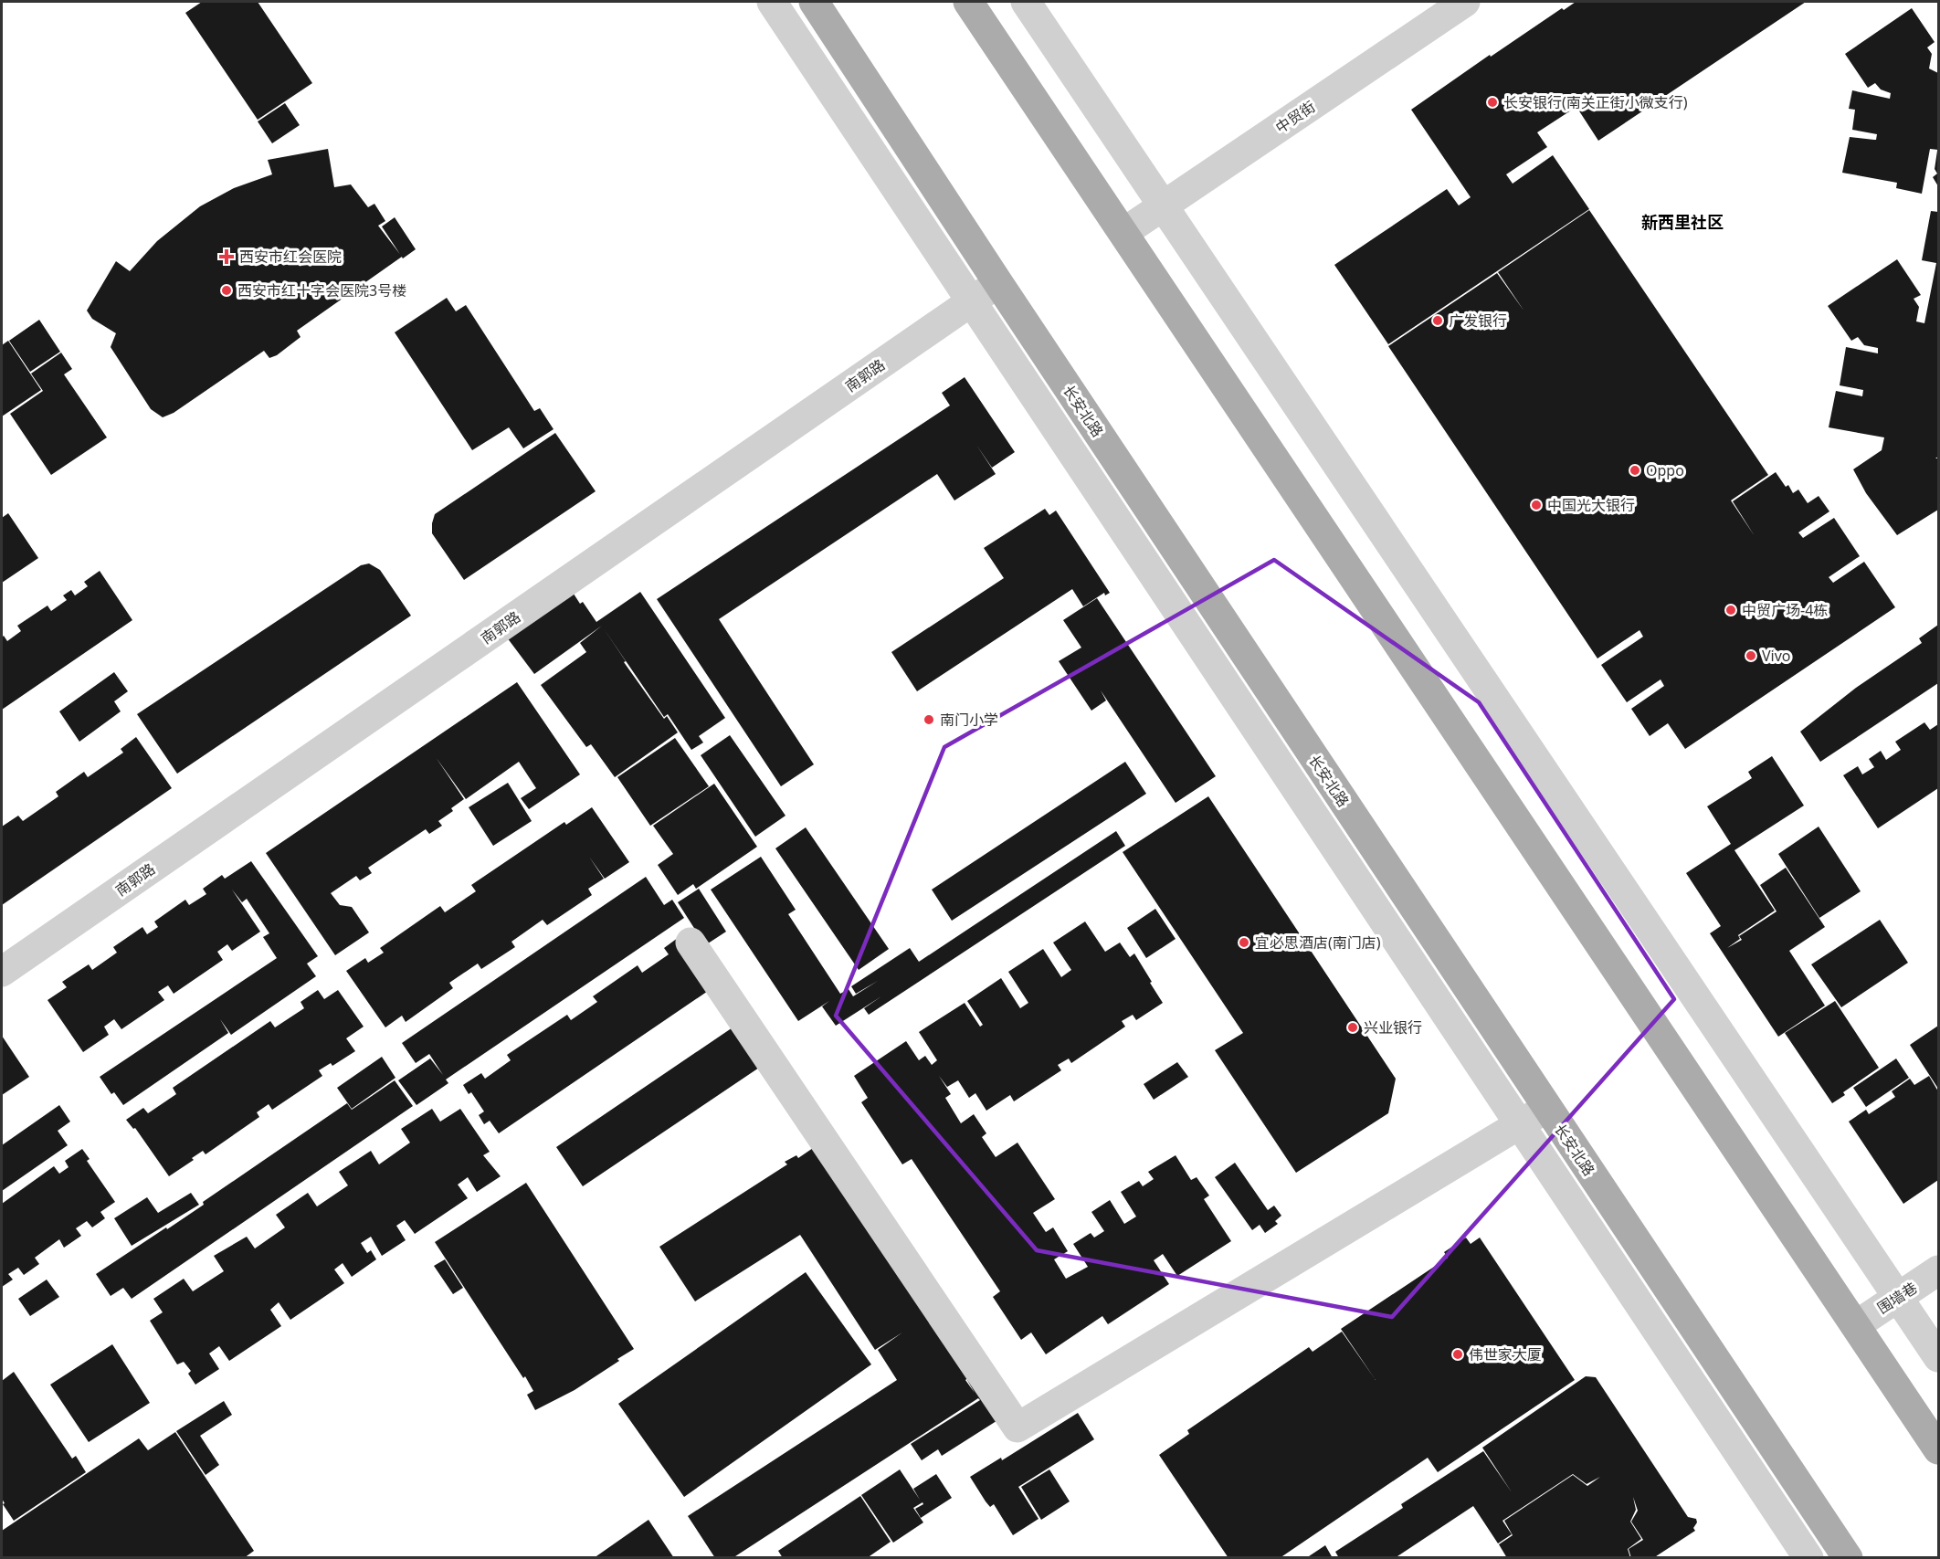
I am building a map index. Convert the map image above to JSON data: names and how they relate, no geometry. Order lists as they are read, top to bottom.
{
  "streets": {
    "main road": ["长安北路"],
    "street": ["中贸街", "南郭路", "围墙巷"]
  },
  "crossings": [
    ["南郭路", "长安北路"]
  ],
  "districts": ["新西里社区"],
  "places": {
    "other": [
      "长安银行(南关正街小微支行)",
      "西安市红十字会医院3号楼",
      "广发银行",
      "Oppo",
      "中国光大银行",
      "中贸广场-4栋",
      "Vivo",
      "南门小学",
      "宜必思酒店(南门店)",
      "兴业银行",
      "伟世家大厦"
    ],
    "health": ["西安市红会医院"]
  }
}
